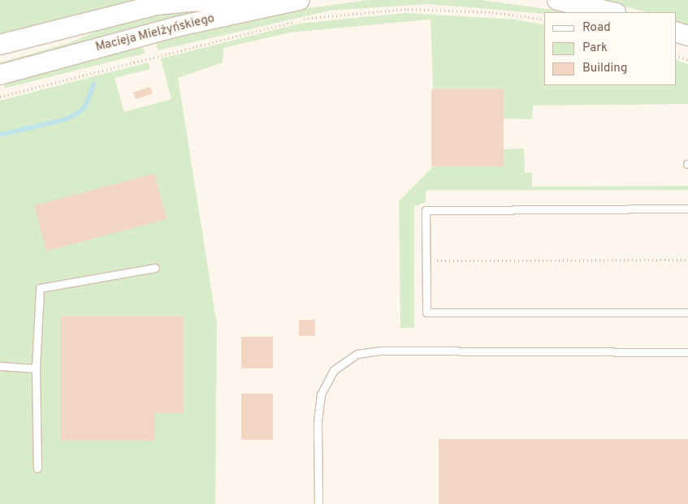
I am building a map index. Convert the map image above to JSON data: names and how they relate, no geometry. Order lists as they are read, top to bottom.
{
  "streets": {
    "street": ["Macieja Mielżyńskiego"]
  },
  "legend": ["Road", "Park", "Building"]
}
